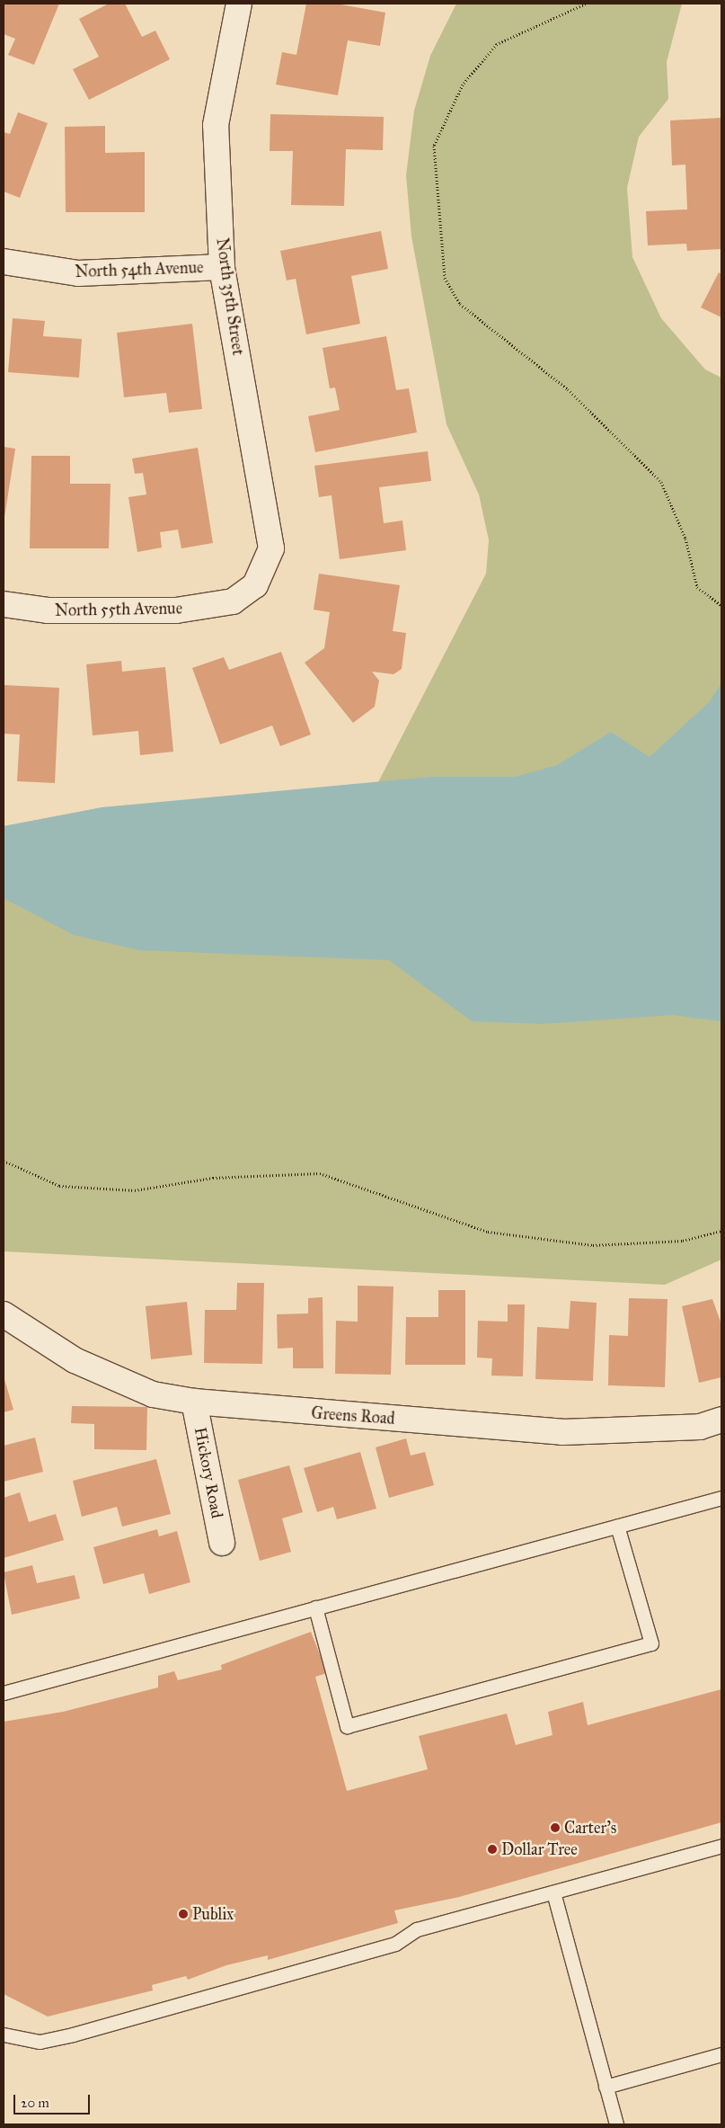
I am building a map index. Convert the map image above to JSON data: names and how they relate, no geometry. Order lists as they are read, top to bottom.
{
  "streets": {
    "street": [
      "North 54th Avenue",
      "North 35th Street",
      "North 55th Avenue",
      "Greens Road",
      "Hickory Road"
    ]
  },
  "crossings": [
    ["North 54th Avenue", "North 35th Street"],
    ["North 35th Street", "North 55th Avenue"],
    ["Greens Road", "Hickory Road"]
  ],
  "places": ["Carter's", "Dollar Tree", "Publix"],
  "scale_bar": "20 m"
}
